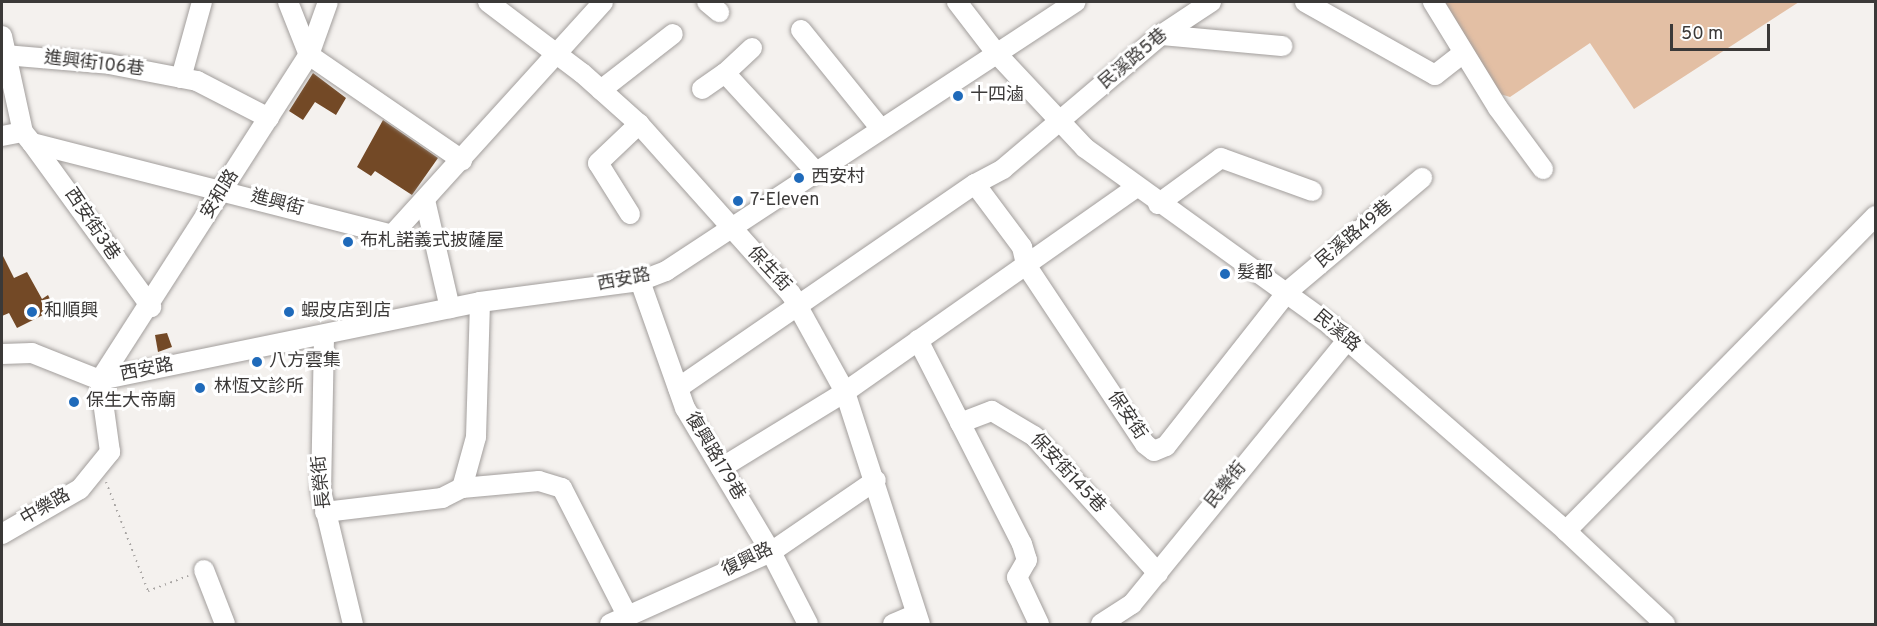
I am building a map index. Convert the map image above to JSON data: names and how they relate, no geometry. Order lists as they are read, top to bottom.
{
  "streets": {
    "street": [
      "民溪路5巷",
      "進興街106巷",
      "安和路",
      "進興街",
      "西安街3巷",
      "民溪路49巷",
      "保生街",
      "西安路",
      "民溪路",
      "保安街",
      "復興路179巷",
      "保安街145巷",
      "長榮街",
      "民樂街",
      "中樂路",
      "復興路"
    ]
  },
  "crossings": [
    ["民溪路5巷", "保生街"],
    ["民溪路5巷", "民溪路"],
    ["民溪路5巷", "復興路179巷"],
    ["進興街106巷", "安和路"],
    ["安和路", "進興街"],
    ["安和路", "西安街3巷"],
    ["安和路", "西安路"],
    ["安和路", "中樂路"],
    ["進興街", "西安街3巷"],
    ["進興街", "保生街"],
    ["民溪路49巷", "民溪路"],
    ["民溪路49巷", "保安街"],
    ["保生街", "西安路"],
    ["保生街", "復興路"],
    ["西安路", "民溪路"],
    ["西安路", "復興路179巷"],
    ["西安路", "長榮街"],
    ["西安路", "中樂路"],
    ["民溪路", "保安街"],
    ["民溪路", "民樂街"],
    ["復興路179巷", "復興路"],
    ["保安街145巷", "民樂街"]
  ],
  "places": [
    "十四滷",
    "西安村",
    "7-Eleven",
    "布札諾義式披薩屋",
    "髮都",
    "和順興",
    "蝦皮店到店",
    "八方雲集",
    "林恆文診所",
    "保生大帝廟"
  ],
  "scale_bar": "50 m"
}
